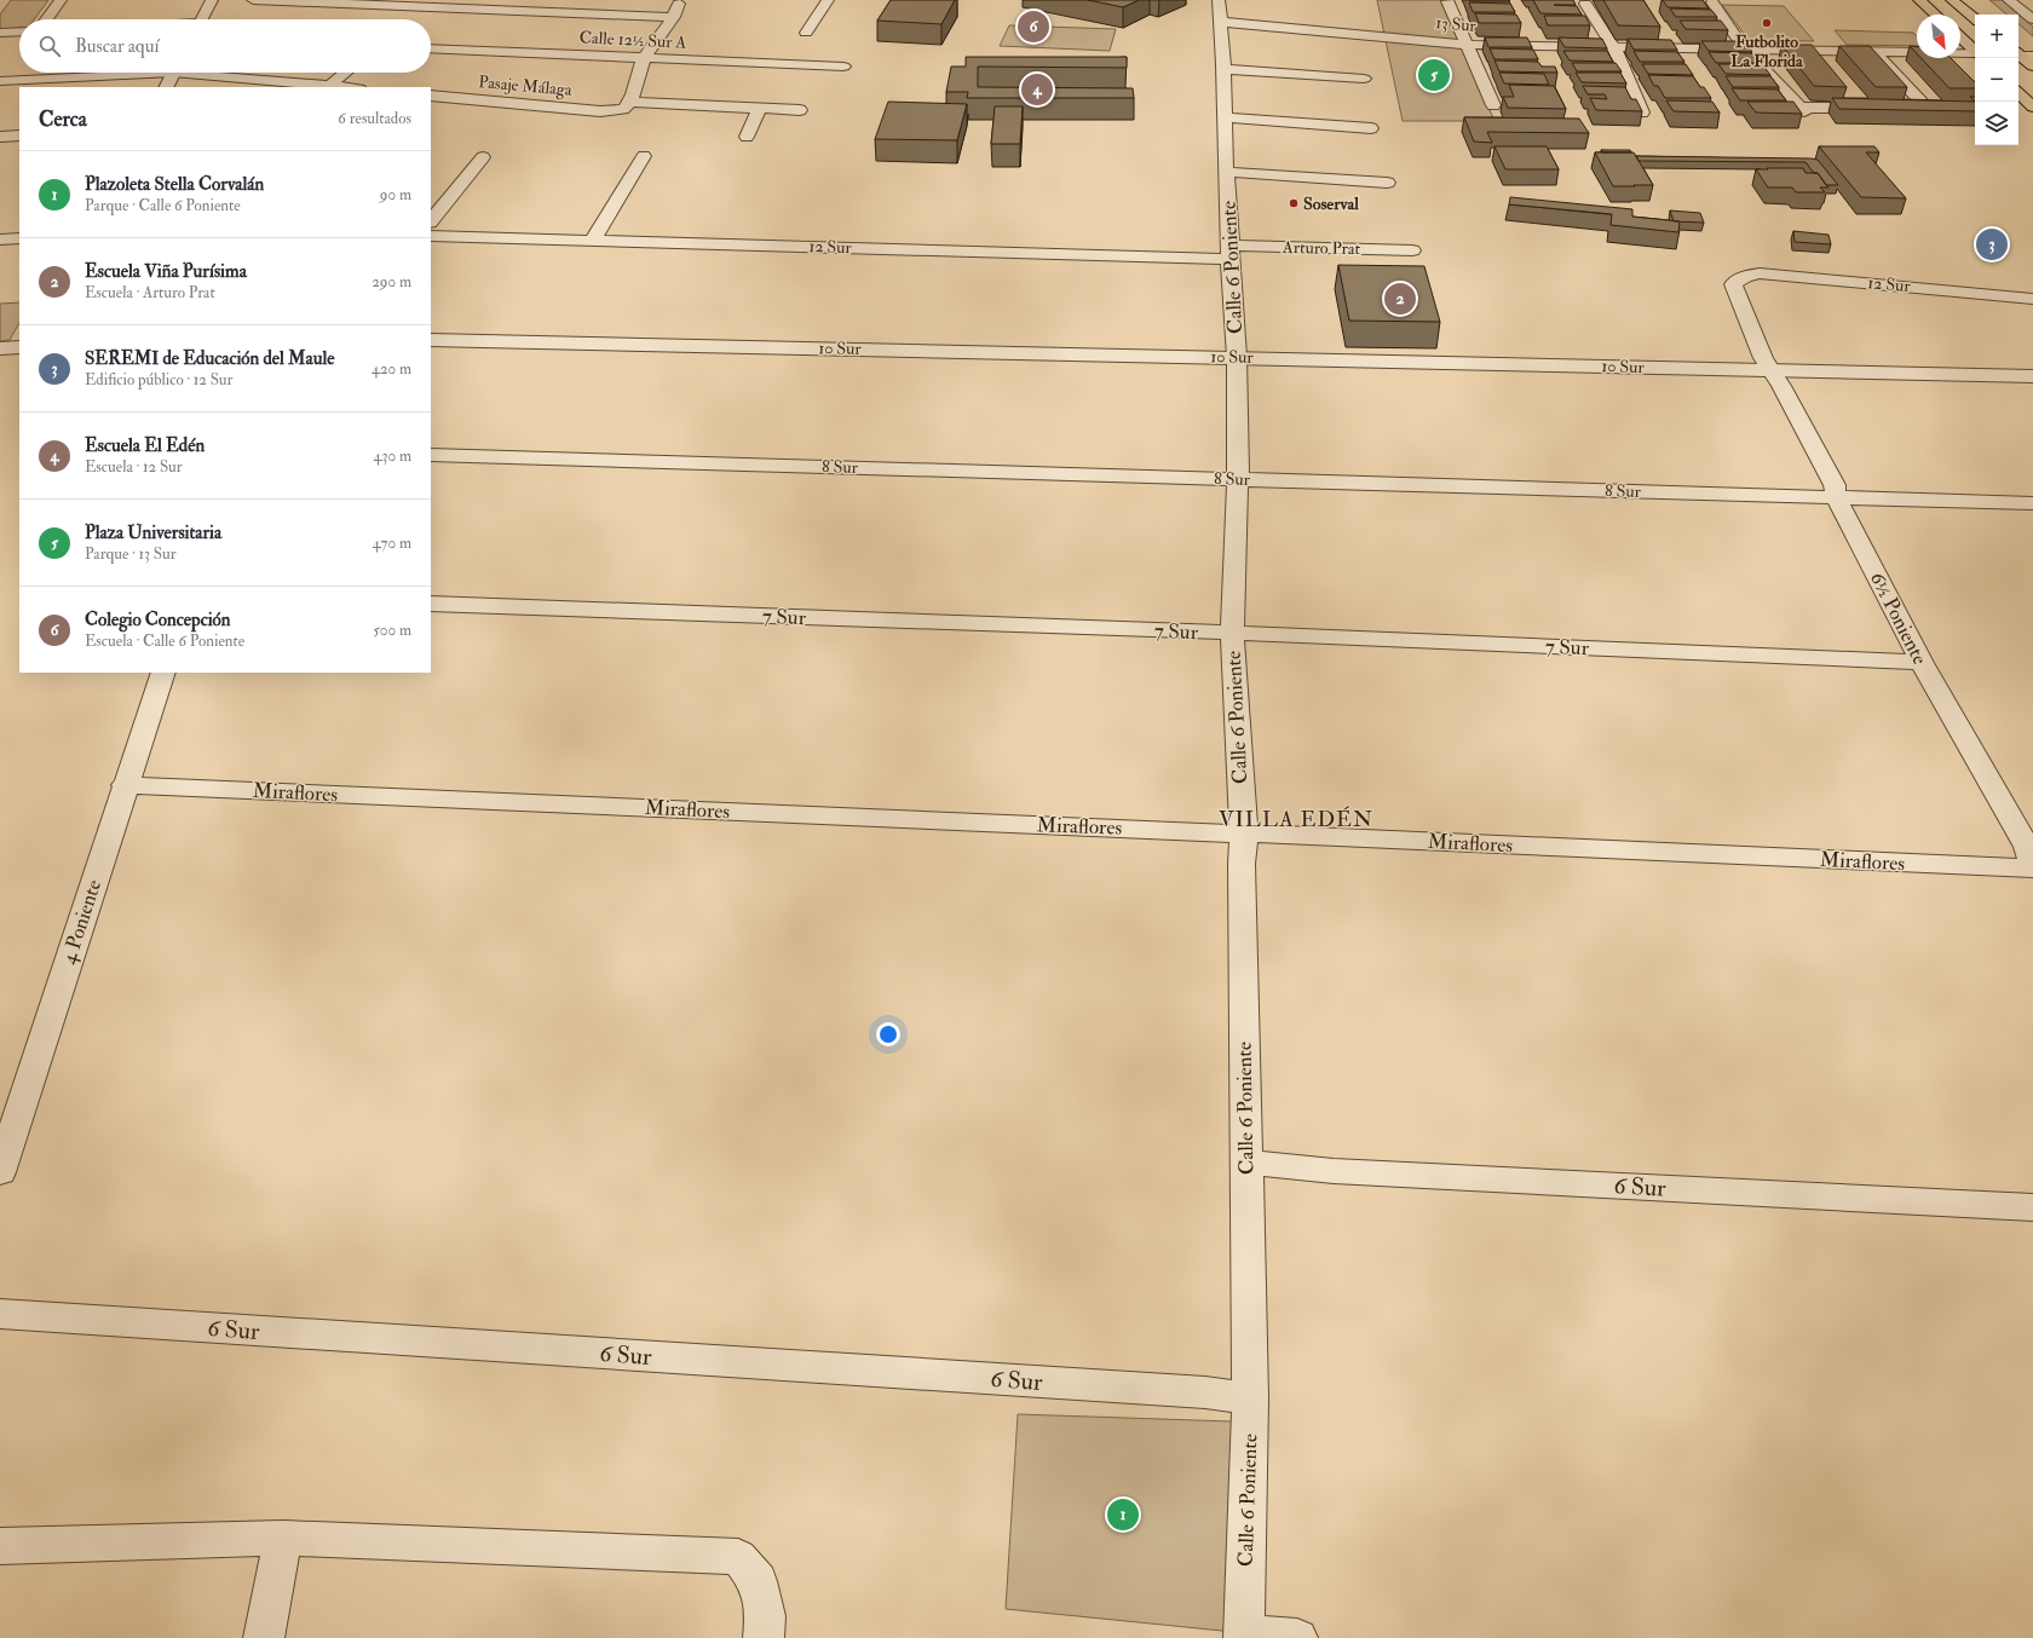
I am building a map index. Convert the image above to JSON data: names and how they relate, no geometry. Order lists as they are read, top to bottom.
{
  "streets": {
    "street": [
      "13 Sur",
      "Calle 12½ Sur A",
      "Pasaje Málaga",
      "12 Sur",
      "Arturo Prat",
      "Calle 6 Poniente",
      "10 Sur",
      "8 Sur",
      "7 Sur",
      "6½ Poniente",
      "Miraflores",
      "4 Poniente",
      "6 Sur"
    ]
  },
  "crossings": [
    ["13 Sur", "Calle 6 Poniente"],
    ["12 Sur", "Arturo Prat"],
    ["12 Sur", "Calle 6 Poniente"],
    ["12 Sur", "6½ Poniente"],
    ["Arturo Prat", "Calle 6 Poniente"],
    ["Calle 6 Poniente", "10 Sur"],
    ["Calle 6 Poniente", "8 Sur"],
    ["Calle 6 Poniente", "7 Sur"],
    ["Calle 6 Poniente", "Miraflores"],
    ["Calle 6 Poniente", "6 Sur"],
    ["10 Sur", "6½ Poniente"],
    ["8 Sur", "6½ Poniente"],
    ["7 Sur", "6½ Poniente"],
    ["Miraflores", "4 Poniente"]
  ],
  "districts": ["VILLA EDÉN"],
  "places": ["Futbolito La Florida", "Soserval"],
  "north": "bottom right",
  "page": {
    "pins": [
      "6",
      "5",
      "4",
      "3",
      "2",
      "1"
    ],
    "map_buttons": ["+", "−"],
    "search": "Buscar aquí",
    "heading": ["Cerca", "6 resultados"],
    "list": [
      {
        "mark": "1",
        "name": "Plazoleta Stella Corvalán",
        "note": "Parque · Calle 6 Poniente",
        "value": "90 m"
      },
      {
        "mark": "2",
        "name": "Escuela Viña Purísima",
        "note": "Escuela · Arturo Prat",
        "value": "290 m"
      },
      {
        "mark": "3",
        "name": "SEREMI de Educación del Maule",
        "note": "Edificio público · 12 Sur",
        "value": "420 m"
      },
      {
        "mark": "4",
        "name": "Escuela El Edén",
        "note": "Escuela · 12 Sur",
        "value": "430 m"
      },
      {
        "mark": "5",
        "name": "Plaza Universitaria",
        "note": "Parque · 13 Sur",
        "value": "470 m"
      },
      {
        "mark": "6",
        "name": "Colegio Concepción",
        "note": "Escuela · Calle 6 Poniente",
        "value": "500 m"
      }
    ]
  }
}
